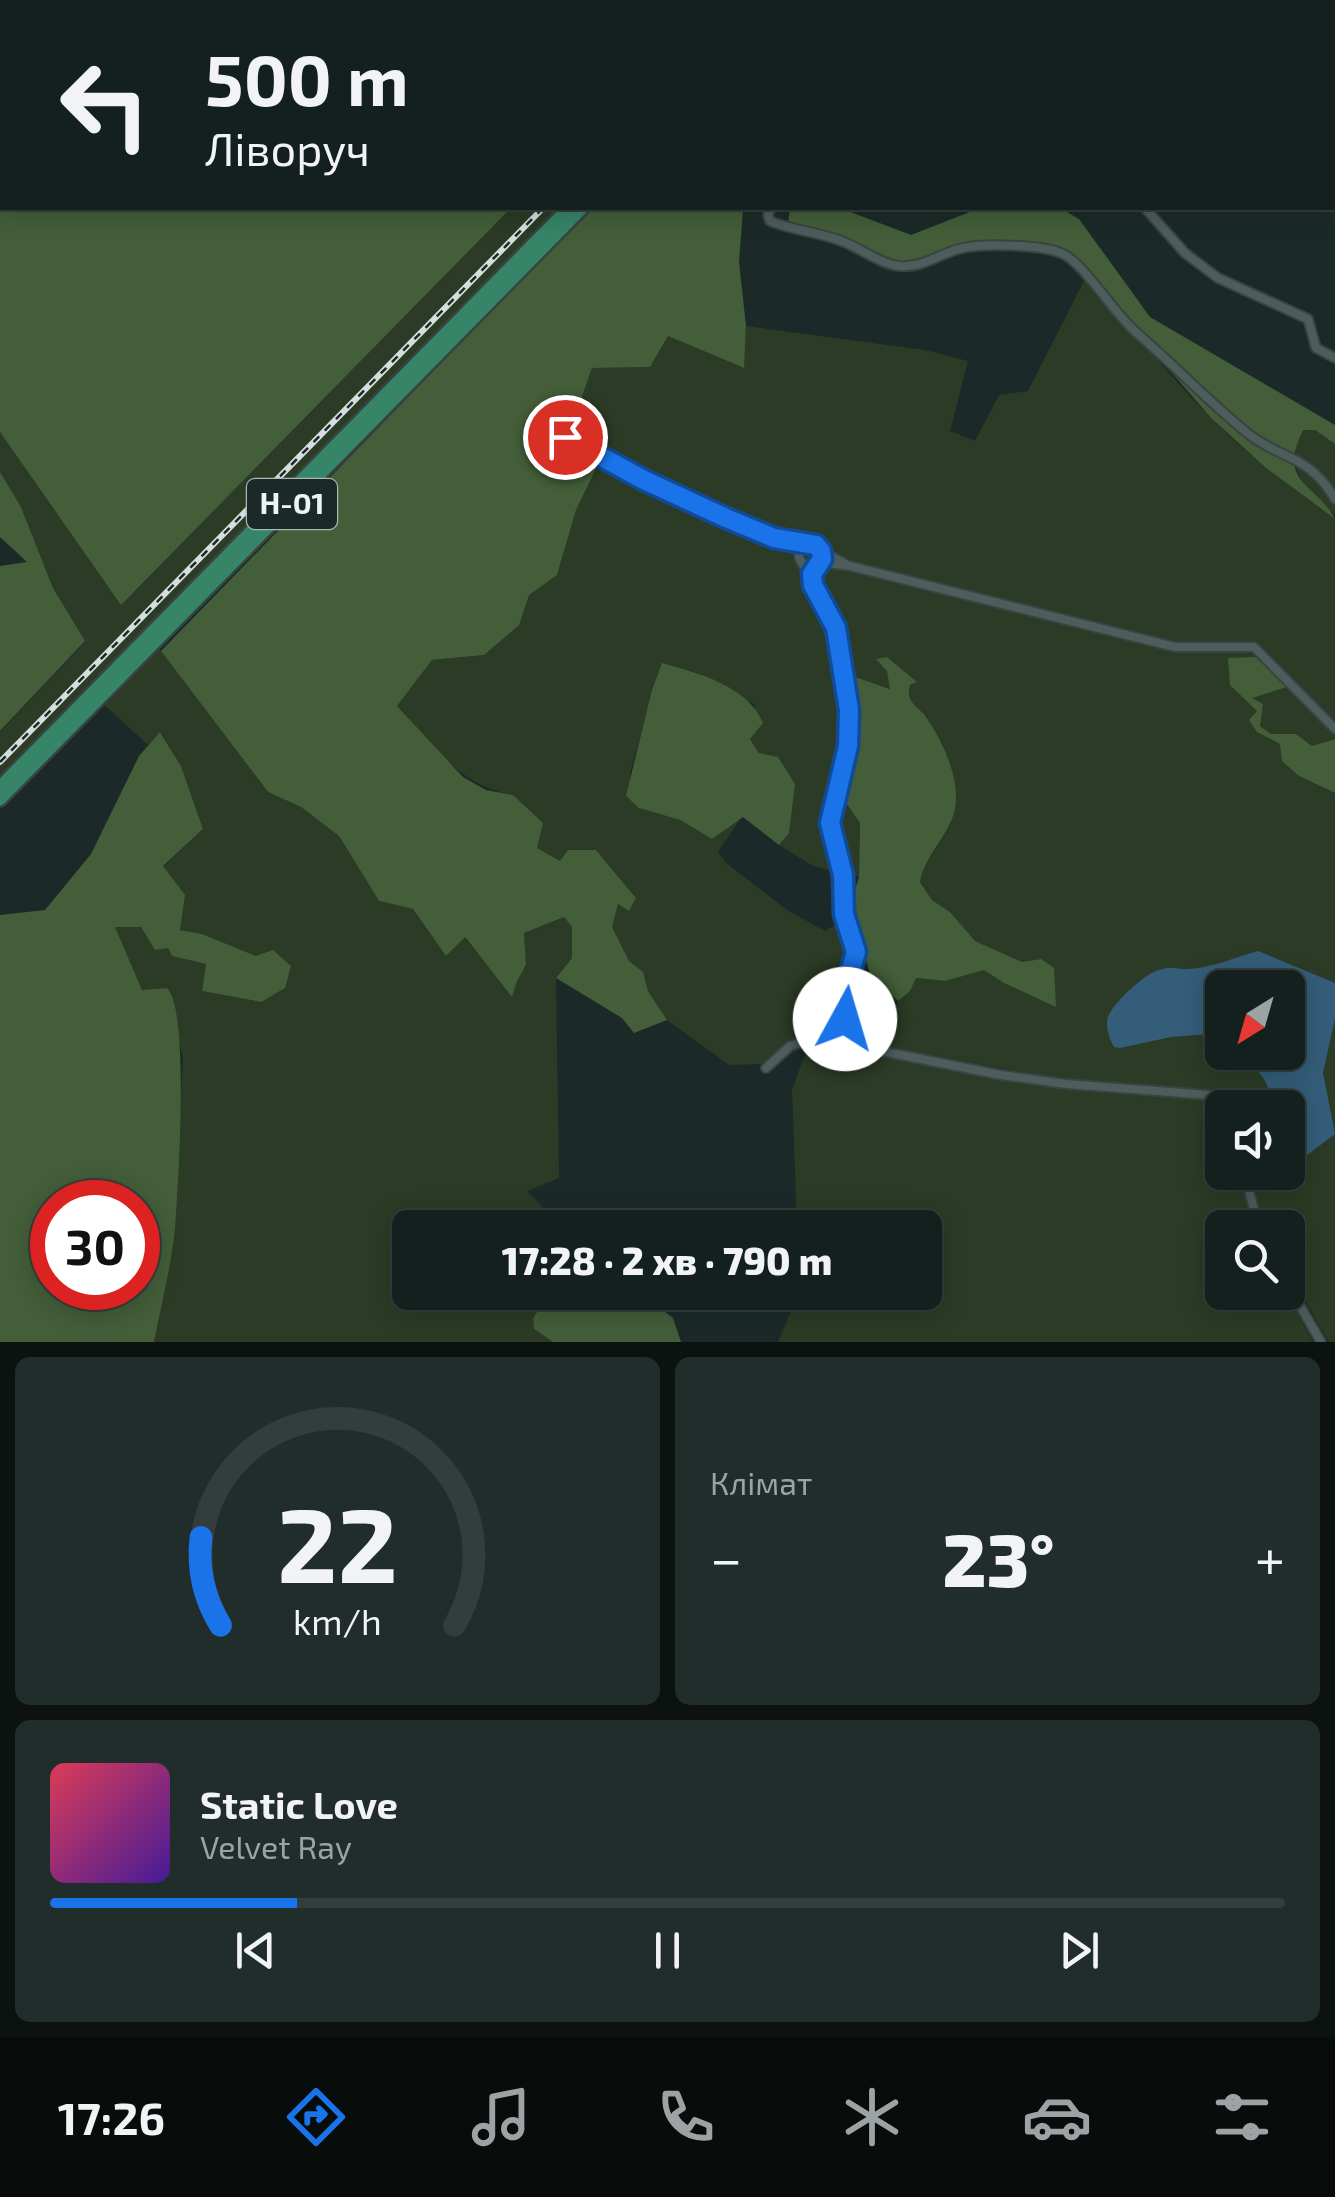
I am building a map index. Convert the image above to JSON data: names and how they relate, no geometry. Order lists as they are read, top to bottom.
{
  "streets": {
    "main road": ["Н-01"]
  },
  "north": "bottom left",
  "page": {
    "turn": ["500 m", "Ліворуч"],
    "limit": "30",
    "trip": "17:28 · 2 хв · 790 m",
    "tile": "Клімат",
    "heat": ["−", "23°", "+"],
    "song": ["Static Love", "Velvet Ray"],
    "tabs": "17:26",
    "gauge": ["22", "km/h"]
  }
}
